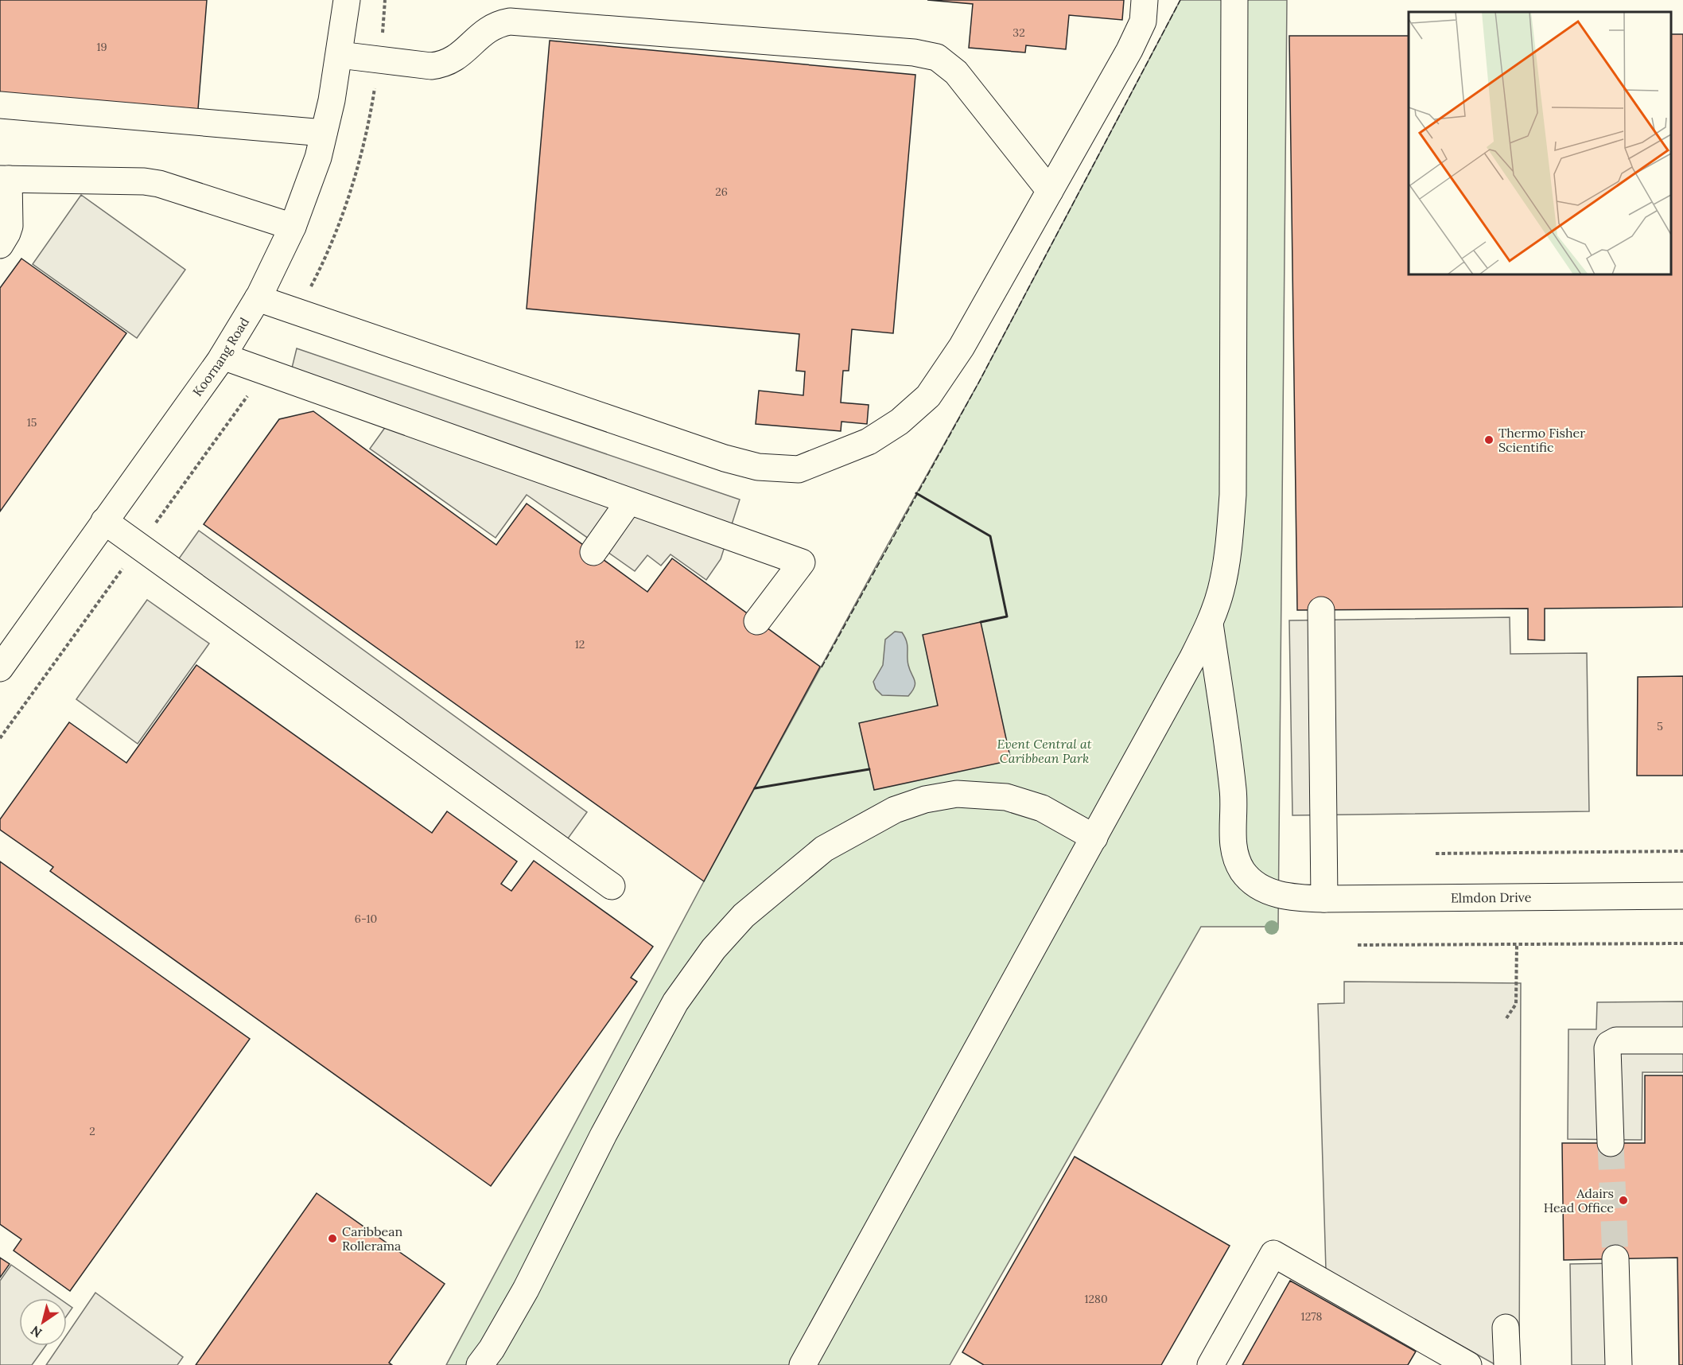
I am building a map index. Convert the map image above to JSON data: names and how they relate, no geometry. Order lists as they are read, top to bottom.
{
  "streets": {
    "street": ["Koornang Road", "Elmdon Drive"]
  },
  "parks": ["Event Central at Caribbean Park"],
  "places": ["Thermo Fisher Scientific", "Adairs Head Office", "Caribbean Rollerama"],
  "house_numbers": [
    "32",
    "19",
    "26",
    "15",
    "12",
    "5",
    "6-10",
    "2",
    "1280",
    "1278"
  ],
  "north": "bottom left"
}
